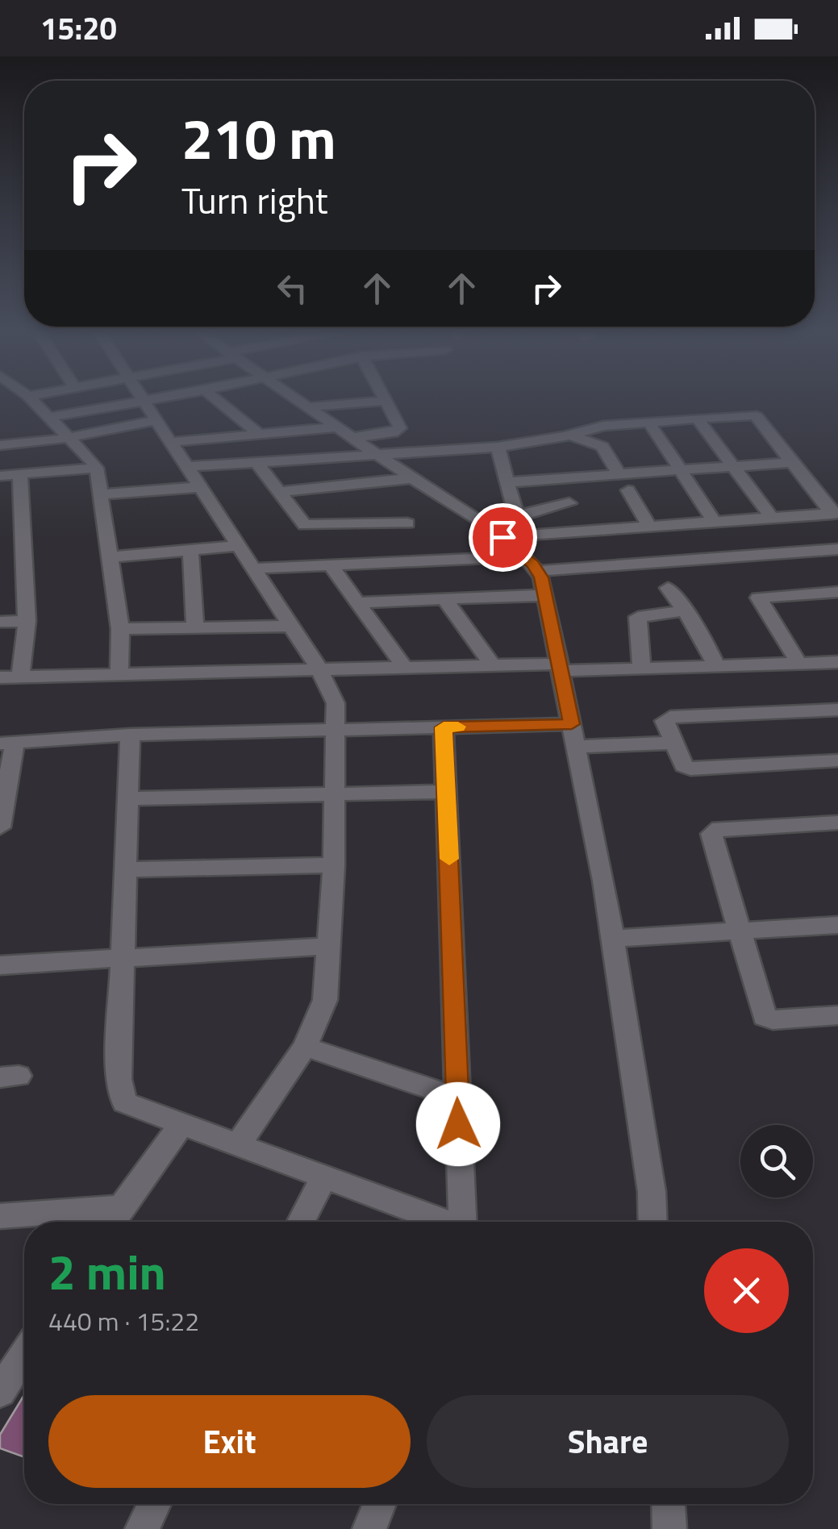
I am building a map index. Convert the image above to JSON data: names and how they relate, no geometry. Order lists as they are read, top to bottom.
{
  "page": {
    "status": "15:20",
    "turn": ["210 m", "Turn right"],
    "heading": ["2 min", "440 m · 15:22"],
    "buttons": ["Exit", "Share"]
  }
}
